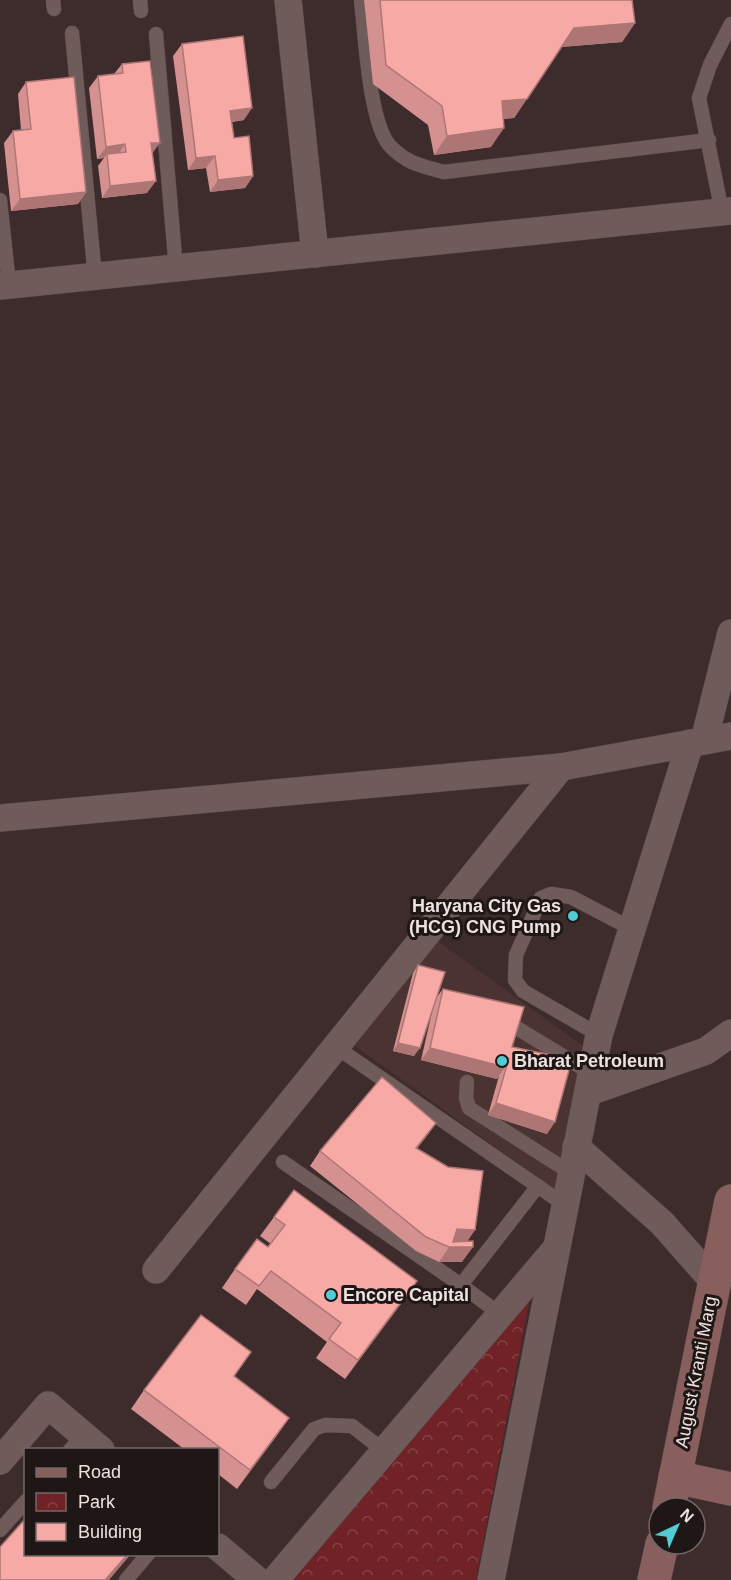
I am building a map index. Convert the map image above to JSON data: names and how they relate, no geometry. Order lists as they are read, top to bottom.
{
  "streets": {
    "main road": ["August Kranti Marg"]
  },
  "places": ["Haryana City Gas (HCG) CNG Pump", "Bharat Petroleum", "Encore Capital"],
  "legend": ["Road", "Park", "Building"],
  "north": "top right"
}
